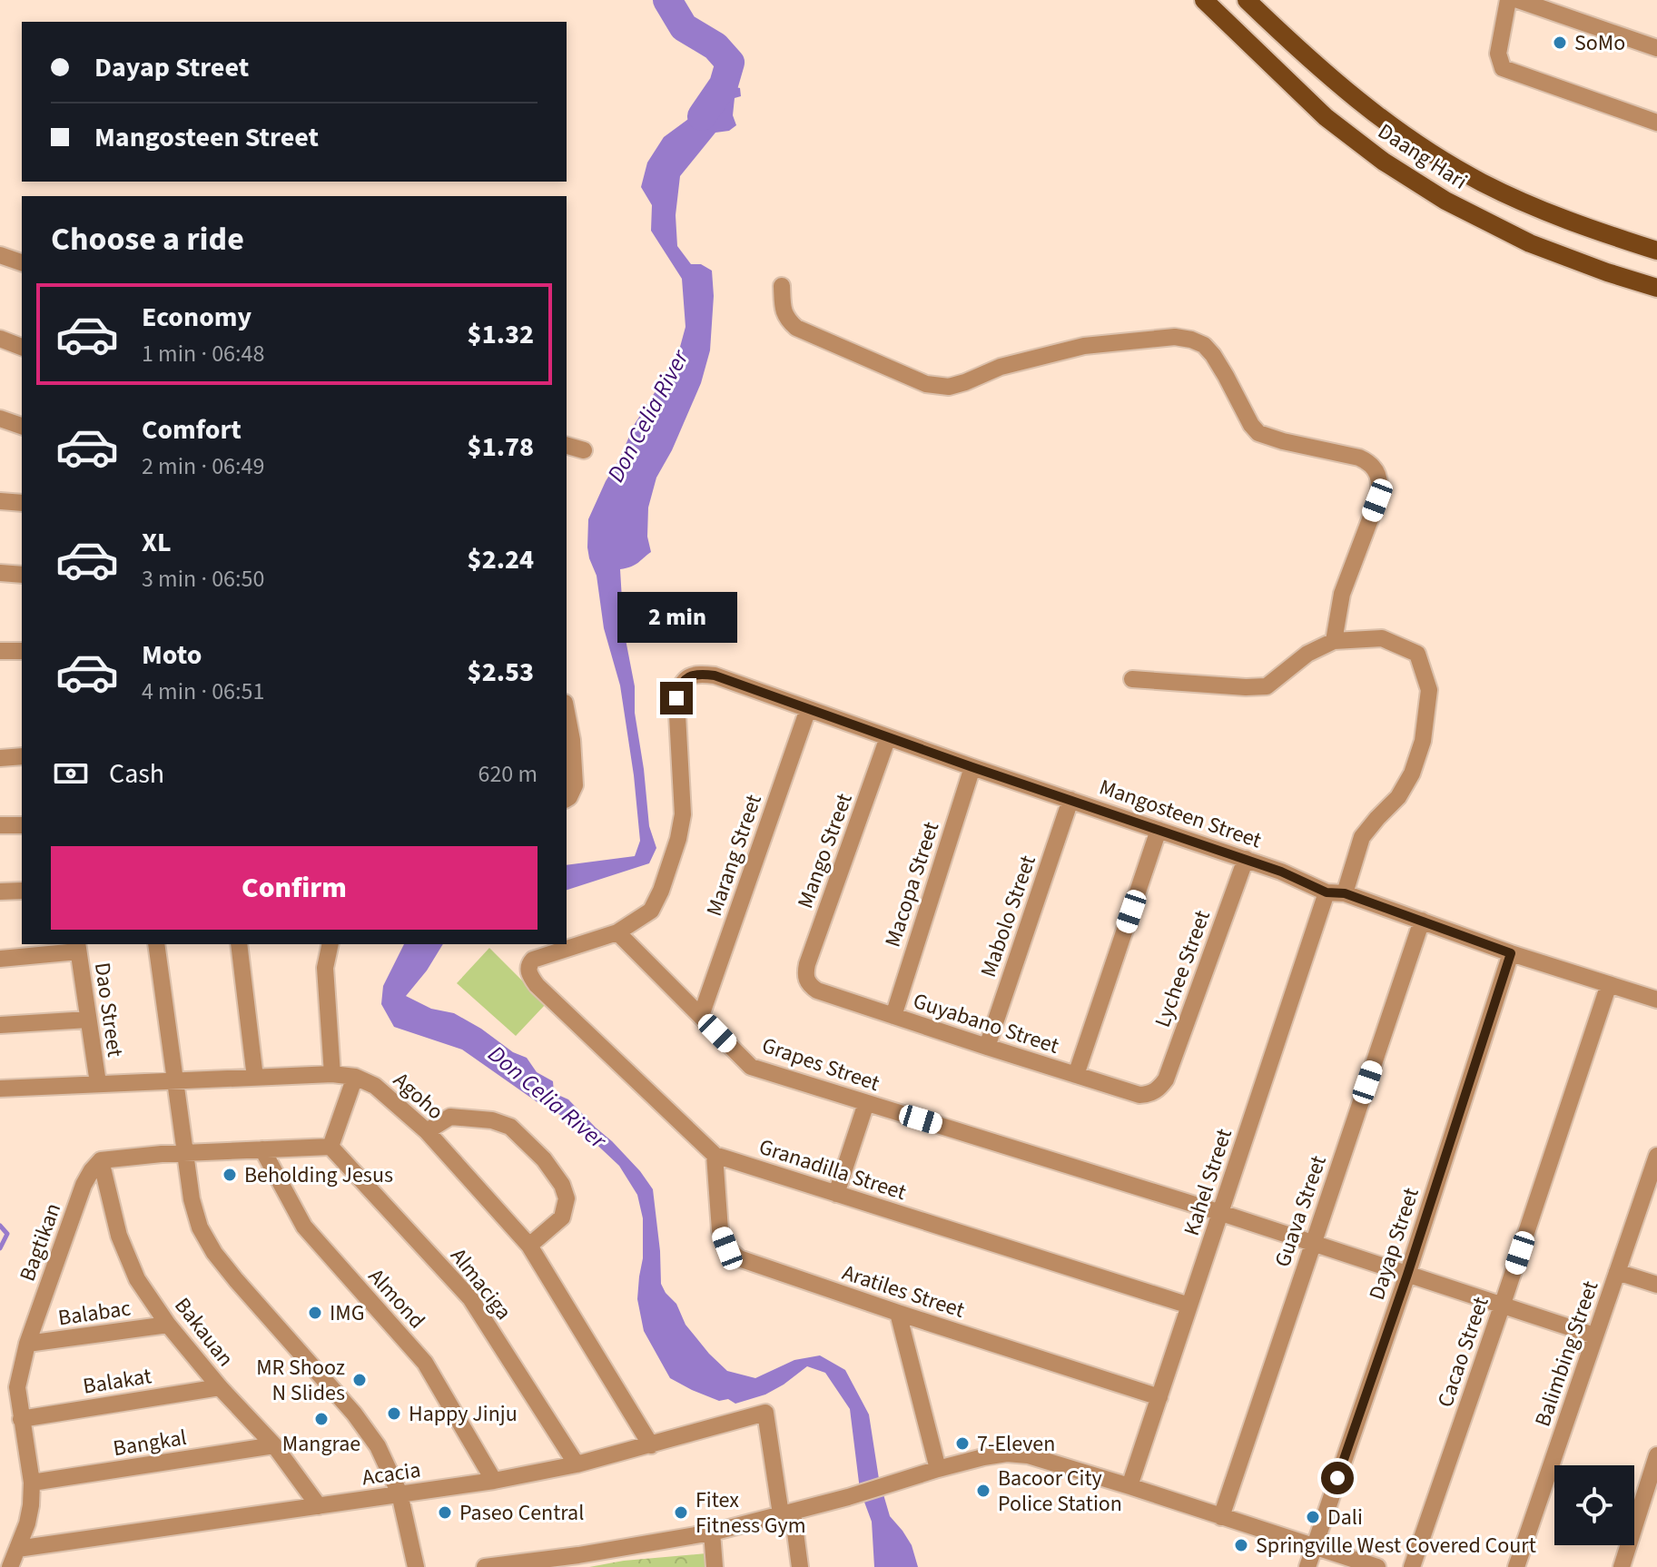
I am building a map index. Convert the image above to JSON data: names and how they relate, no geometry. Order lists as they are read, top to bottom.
{
  "streets": {
    "main road": ["Daang Hari"],
    "street": [
      "Mangosteen Street",
      "Mango Street",
      "Marang Street",
      "Macopa Street",
      "Mabolo Street",
      "Lychee Street",
      "Dao Street",
      "Guyabano Street",
      "Grapes Street",
      "Agoho",
      "Granadilla Street",
      "Kahel Street",
      "Guava Street",
      "Bagtikan",
      "Dayap Street",
      "Almaciga",
      "Aratiles Street",
      "Almond",
      "Balabac",
      "Bakauan",
      "Cacao Street",
      "Balimbing Street",
      "Balakat",
      "Bangkal",
      "Acacia"
    ]
  },
  "crossings": [
    ["Mangosteen Street", "Mango Street"],
    ["Mangosteen Street", "Marang Street"],
    ["Mangosteen Street", "Macopa Street"],
    ["Mangosteen Street", "Mabolo Street"],
    ["Mangosteen Street", "Lychee Street"],
    ["Mangosteen Street", "Grapes Street"],
    ["Mangosteen Street", "Granadilla Street"],
    ["Mangosteen Street", "Kahel Street"],
    ["Mangosteen Street", "Guava Street"],
    ["Mangosteen Street", "Dayap Street"],
    ["Mangosteen Street", "Cacao Street"],
    ["Mango Street", "Guyabano Street"],
    ["Marang Street", "Grapes Street"],
    ["Macopa Street", "Guyabano Street"],
    ["Mabolo Street", "Guyabano Street"],
    ["Lychee Street", "Guyabano Street"],
    ["Dao Street", "Agoho"],
    ["Grapes Street", "Granadilla Street"],
    ["Grapes Street", "Kahel Street"],
    ["Grapes Street", "Guava Street"],
    ["Grapes Street", "Dayap Street"],
    ["Grapes Street", "Cacao Street"],
    ["Grapes Street", "Balimbing Street"],
    ["Agoho", "Acacia"],
    ["Granadilla Street", "Kahel Street"],
    ["Granadilla Street", "Aratiles Street"],
    ["Kahel Street", "Aratiles Street"],
    ["Bagtikan", "Balabac"],
    ["Bagtikan", "Bakauan"],
    ["Bagtikan", "Balakat"],
    ["Bagtikan", "Bangkal"],
    ["Bagtikan", "Acacia"],
    ["Almaciga", "Acacia"],
    ["Almond", "Acacia"],
    ["Balabac", "Bakauan"],
    ["Bakauan", "Balakat"],
    ["Bakauan", "Bangkal"],
    ["Bakauan", "Acacia"]
  ],
  "water": ["Don Celia River"],
  "places": [
    "SoMo",
    "Beholding Jesus",
    "IMG",
    "MR Shooz N Slides",
    "Happy Jinju",
    "Mangrae",
    "7-Eleven",
    "Bacoor City Police Station",
    "Paseo Central",
    "Fitex Fitness Gym",
    "Dali",
    "Springville West Covered Court"
  ],
  "page": {
    "banner": ["Dayap Street", "Mangosteen Street"],
    "heading": "Choose a ride",
    "list": [
      {
        "name": "Economy",
        "note": "1 min · 06:48",
        "value": "$1.32"
      },
      {
        "name": "Comfort",
        "note": "2 min · 06:49",
        "value": "$1.78"
      },
      {
        "name": "XL",
        "note": "3 min · 06:50",
        "value": "$2.24"
      },
      {
        "name": "Moto",
        "note": "4 min · 06:51",
        "value": "$2.53"
      }
    ],
    "bubble": "2 min",
    "pay": ["Cash", "620 m"],
    "buttons": "Confirm"
  }
}
